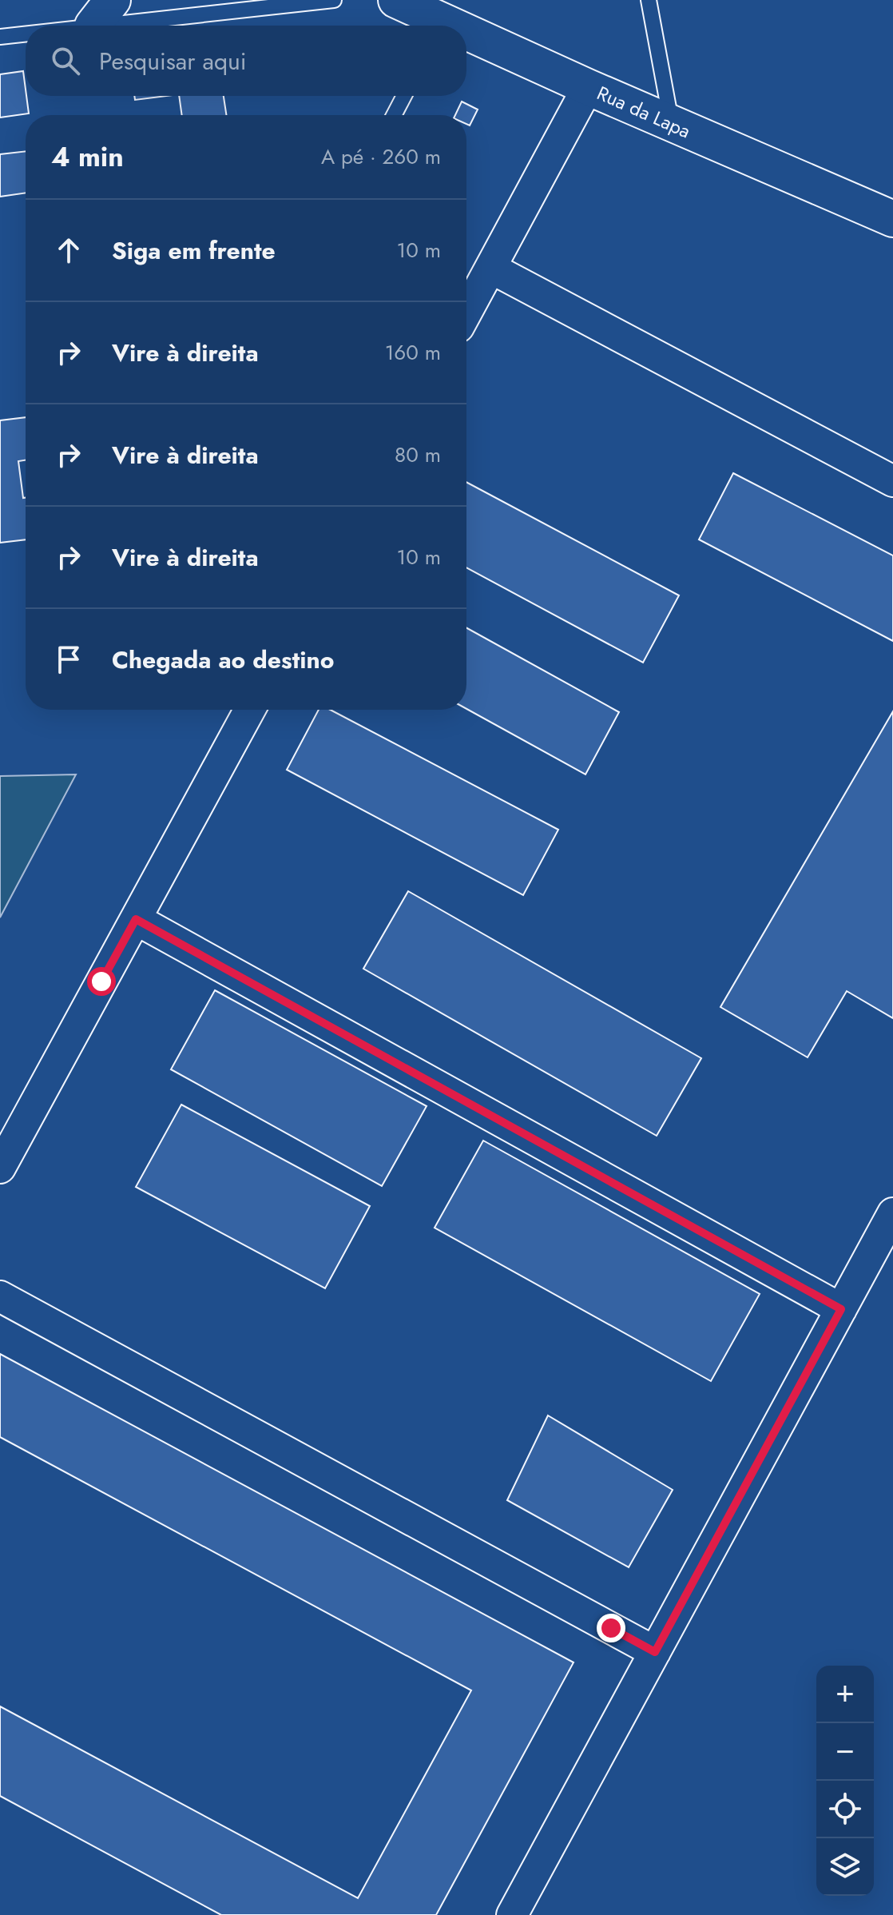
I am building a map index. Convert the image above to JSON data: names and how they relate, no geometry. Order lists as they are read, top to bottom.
{
  "streets": {
    "main road": ["Rua da Lapa"]
  },
  "page": {
    "search": "Pesquisar aqui",
    "heading": ["4 min", "A pé · 260 m"],
    "list": [
      ["Siga em frente", "10 m"],
      ["Vire à direita", "160 m"],
      ["Vire à direita", "80 m"],
      ["Vire à direita", "10 m"],
      "Chegada ao destino"
    ],
    "map_buttons": ["+", "−"]
  }
}
